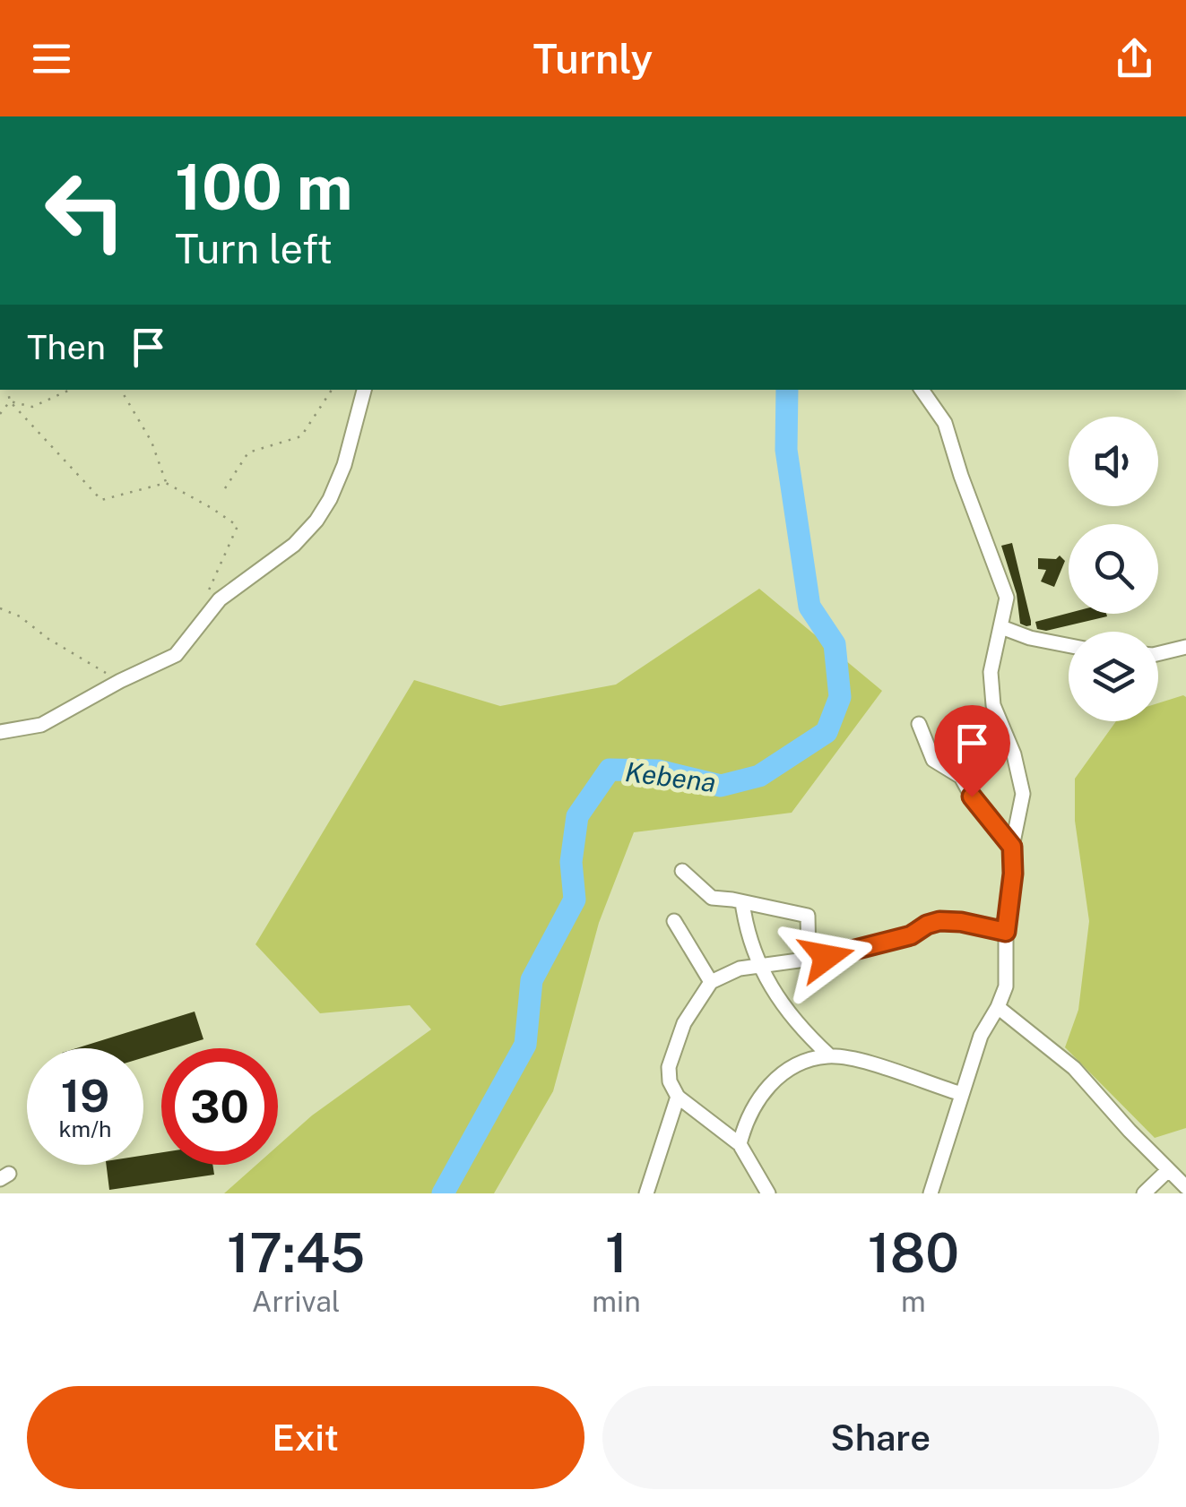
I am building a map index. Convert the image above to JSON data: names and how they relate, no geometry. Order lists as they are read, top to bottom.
{
  "water": ["Kebena"],
  "page": {
    "header": "Turnly",
    "turn": ["100 m", "Turn left"],
    "then": "Then",
    "speed": "19 km/h",
    "limit": "30",
    "eta": [
      "17:45",
      "Arrival",
      "1",
      "min",
      "180",
      "m"
    ],
    "buttons": ["Exit", "Share"]
  }
}
